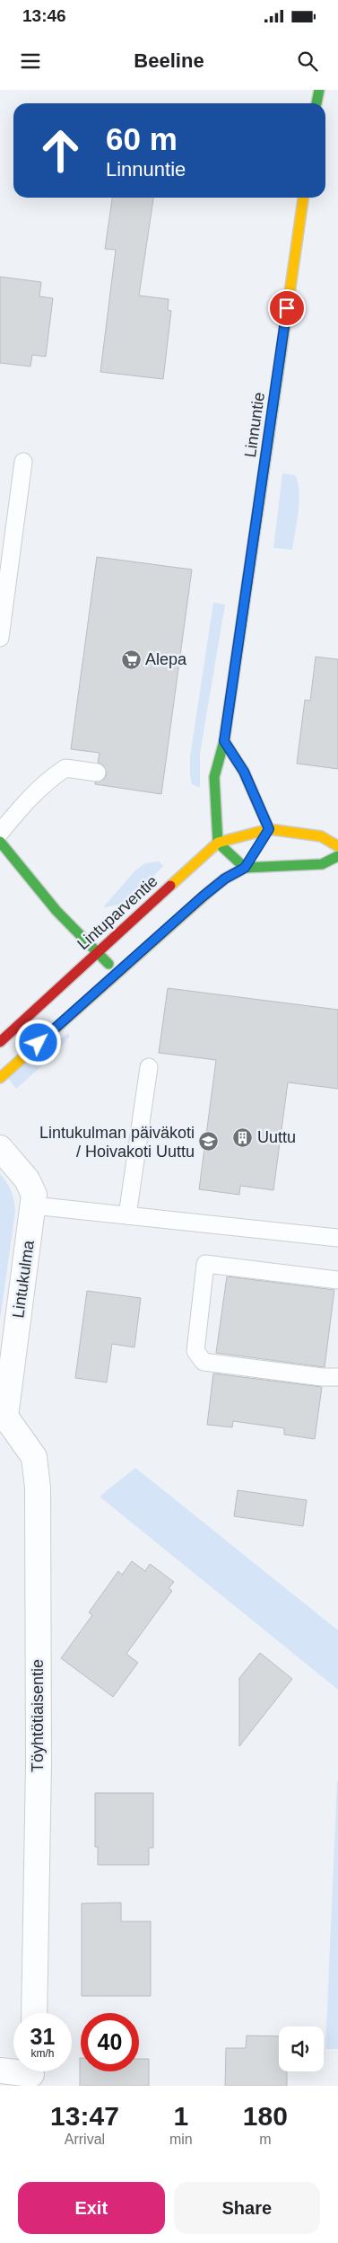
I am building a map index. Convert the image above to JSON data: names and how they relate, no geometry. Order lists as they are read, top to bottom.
{
  "streets": {
    "street": [
      "Linnuntie",
      "Lintuparventie",
      "Lintukulma",
      "Töyhtötiaisentie"
    ]
  },
  "crossings": [
    ["Linnuntie", "Lintuparventie"],
    ["Lintukulma", "Töyhtötiaisentie"]
  ],
  "places": {
    "supermarket": ["Alepa"],
    "building": ["Uuttu"],
    "school or university": ["Lintukulman päiväkoti / Hoivakoti Uuttu"]
  },
  "page": {
    "status": "13:46",
    "header": "Beeline",
    "turn": ["60 m", "Linnuntie"],
    "speed": "31 km/h",
    "limit": "40",
    "eta": [
      "13:47",
      "Arrival",
      "1",
      "min",
      "180",
      "m"
    ],
    "buttons": ["Exit", "Share"]
  }
}
